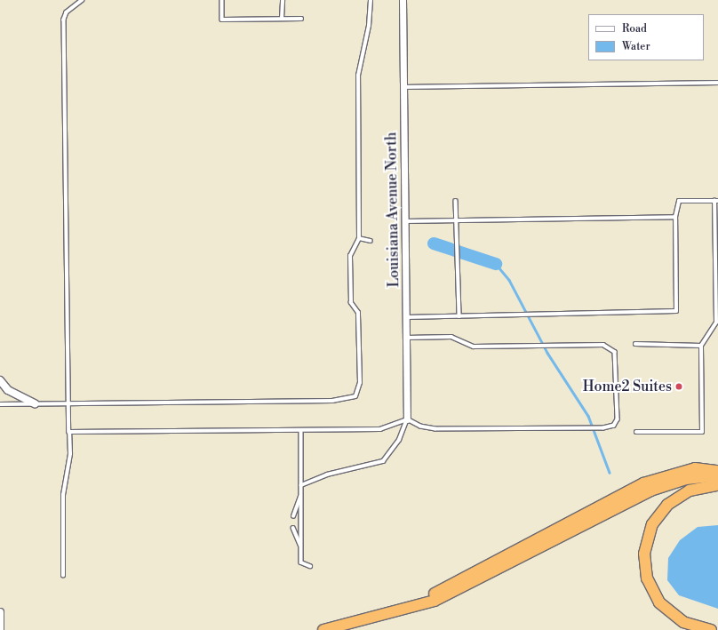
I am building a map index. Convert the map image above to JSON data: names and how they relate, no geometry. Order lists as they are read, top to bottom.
{
  "streets": {
    "street": ["Louisiana Avenue North"]
  },
  "places": ["Home2 Suites"],
  "legend": ["Road", "Water"]
}
